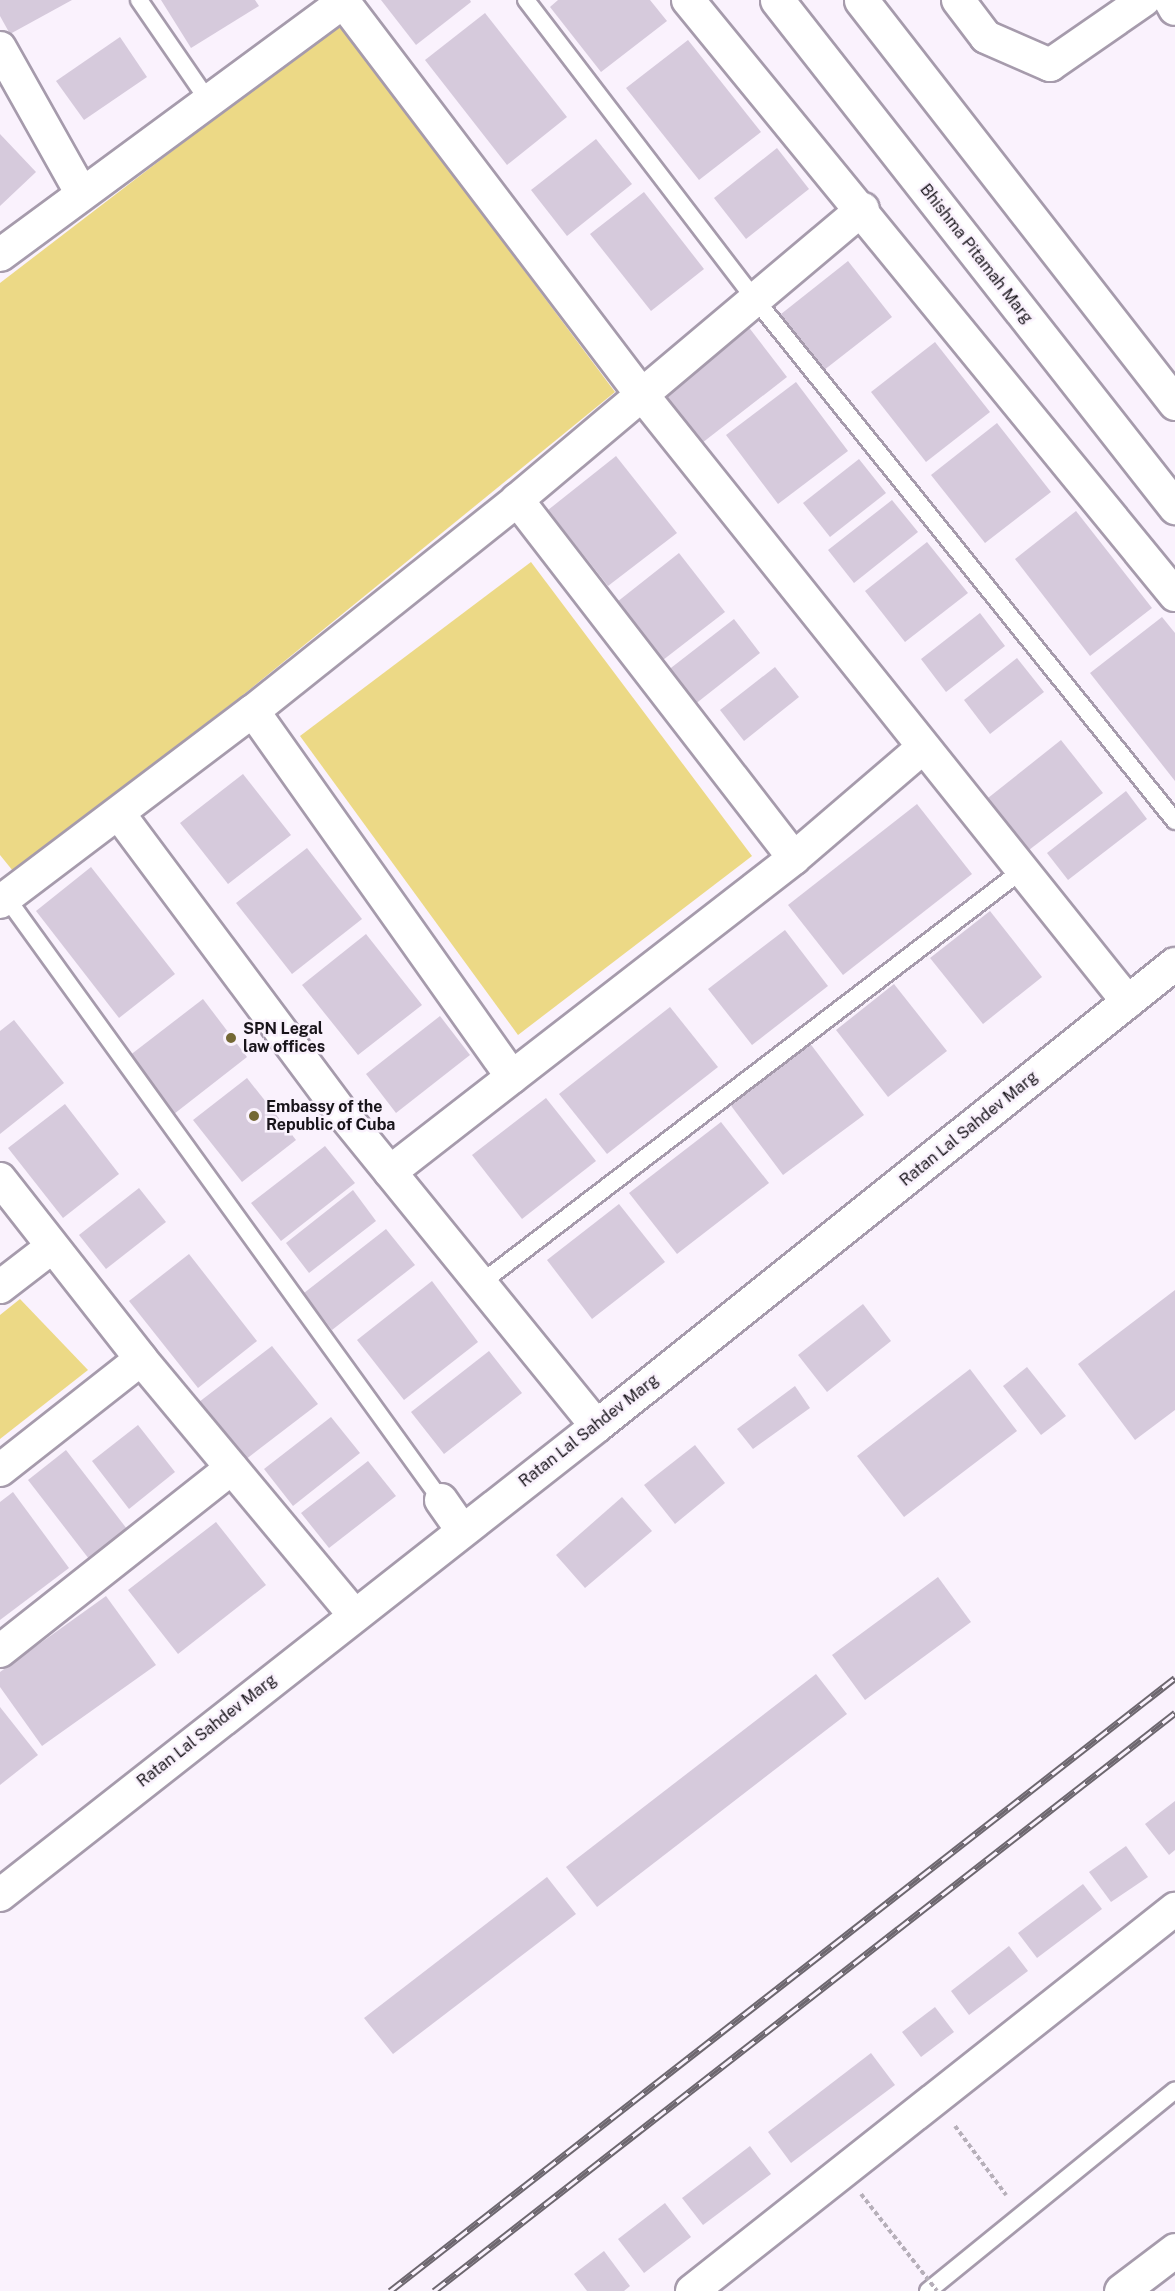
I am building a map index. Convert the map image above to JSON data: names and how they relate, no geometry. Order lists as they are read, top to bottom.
{
  "streets": {
    "main road": ["Bhishma Pitamah Marg"],
    "street": ["Ratan Lal Sahdev Marg"]
  },
  "places": ["SPN Legal law offices", "Embassy of the Republic of Cuba"]
}
